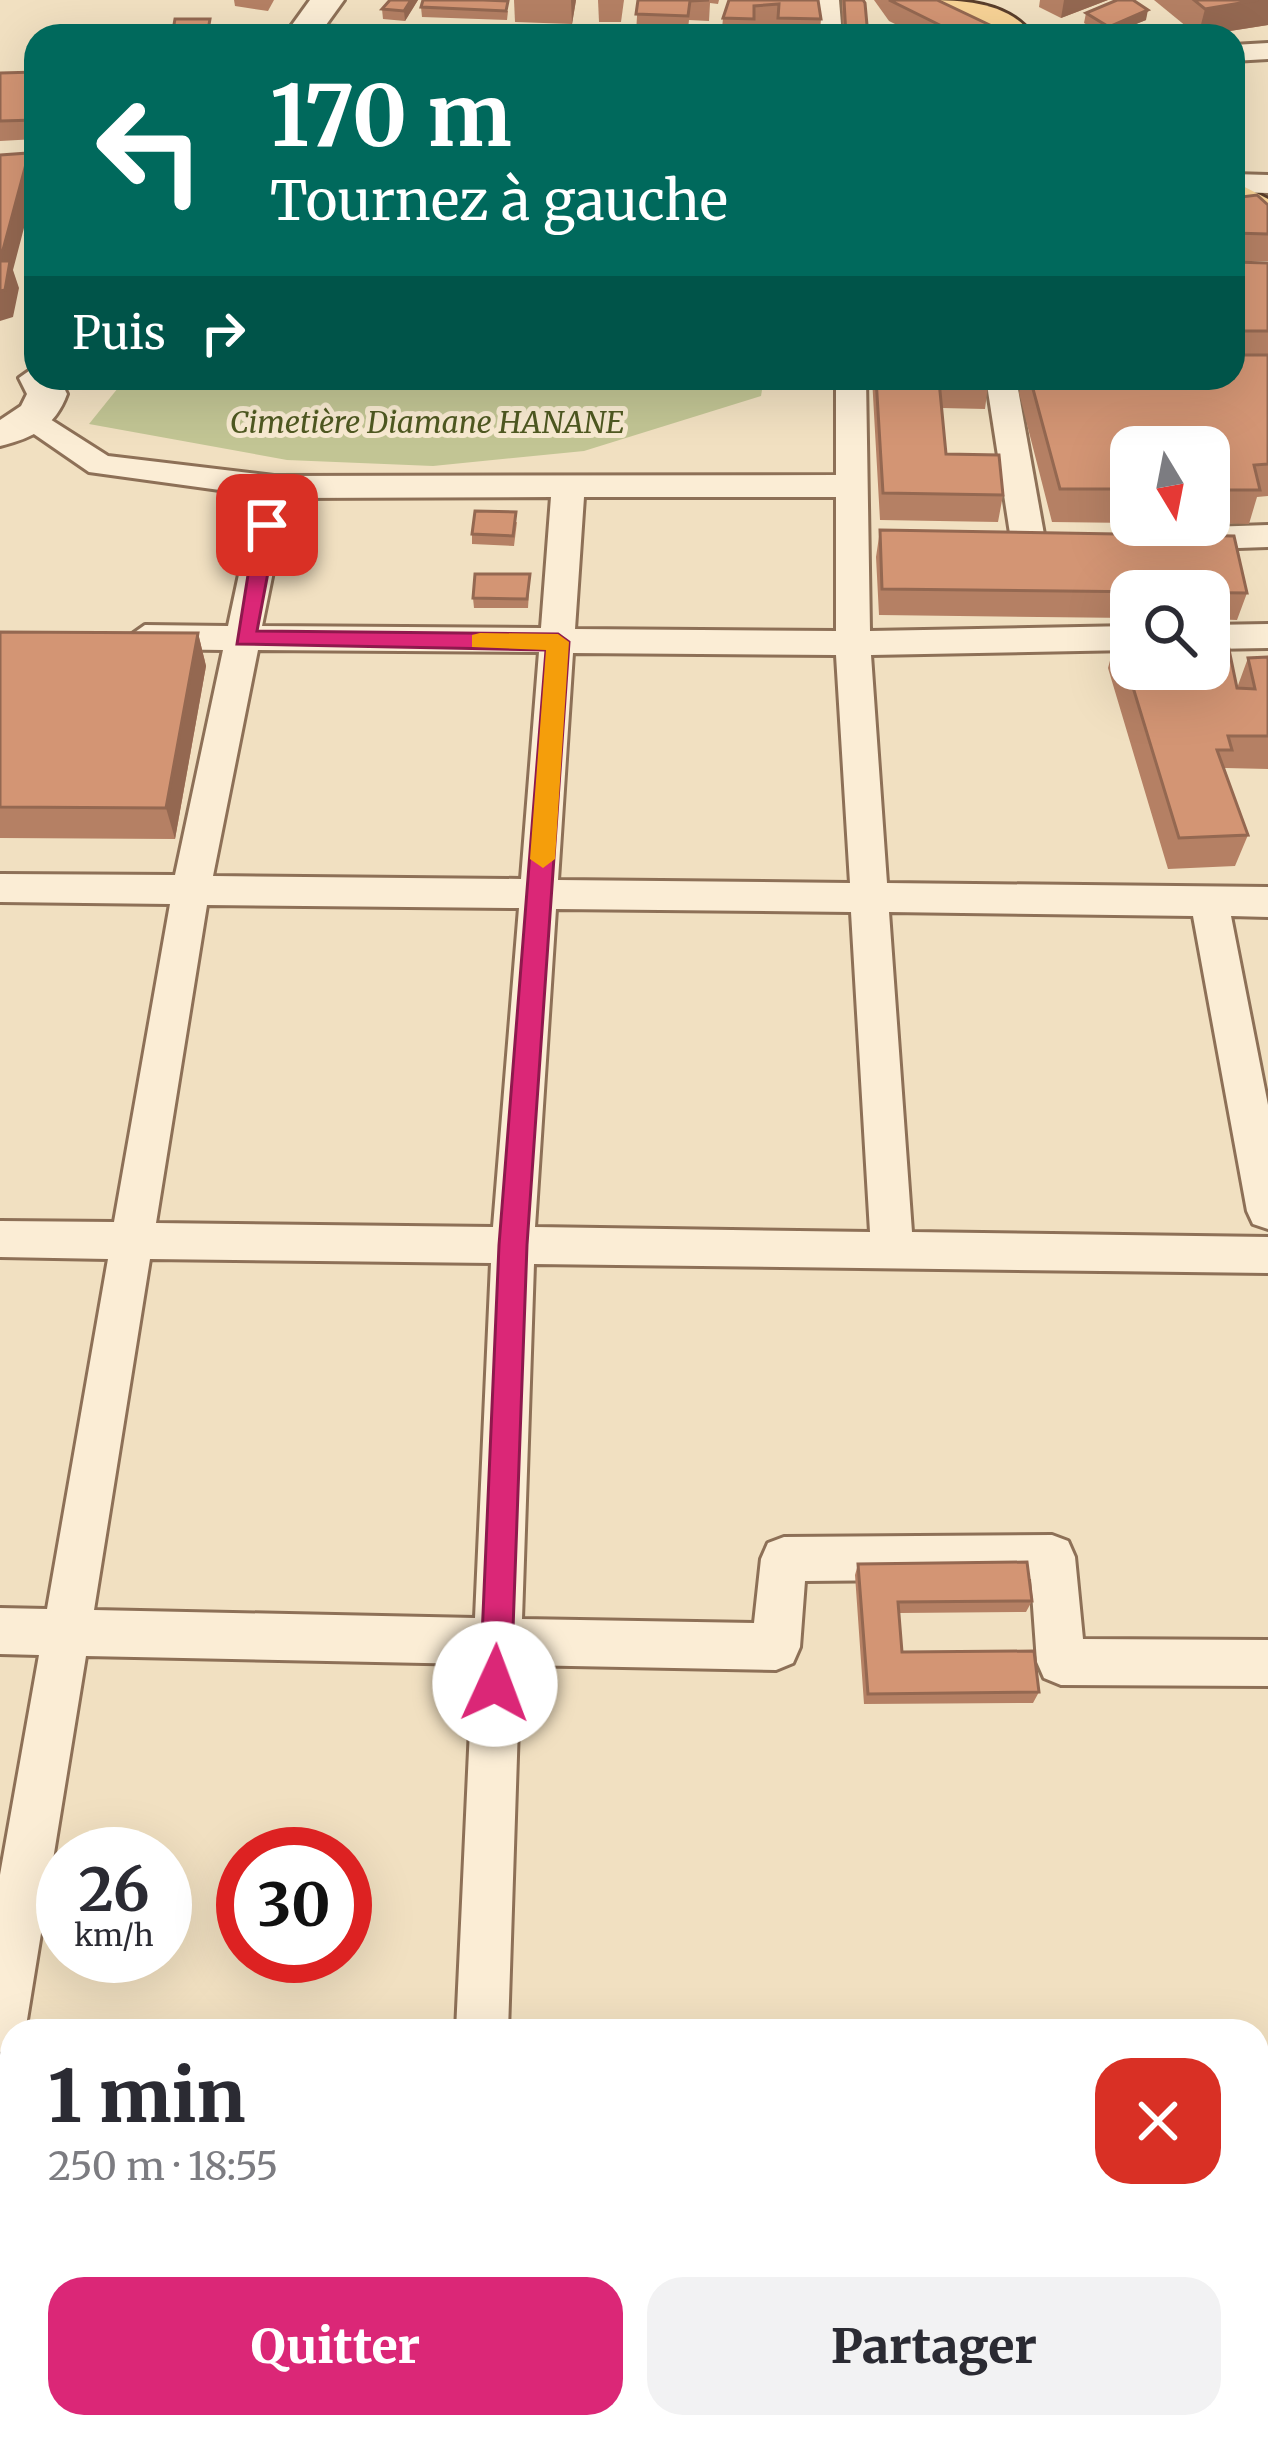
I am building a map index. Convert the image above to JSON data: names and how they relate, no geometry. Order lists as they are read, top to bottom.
{
  "parks": ["Cimetière Diamane HANANE"],
  "north": "bottom",
  "page": {
    "turn": ["170 m", "Tournez à gauche"],
    "then": "Puis",
    "speed": "26 km/h",
    "limit": "30",
    "heading": ["1 min", "250 m · 18:55"],
    "buttons": ["Quitter", "Partager"]
  }
}
